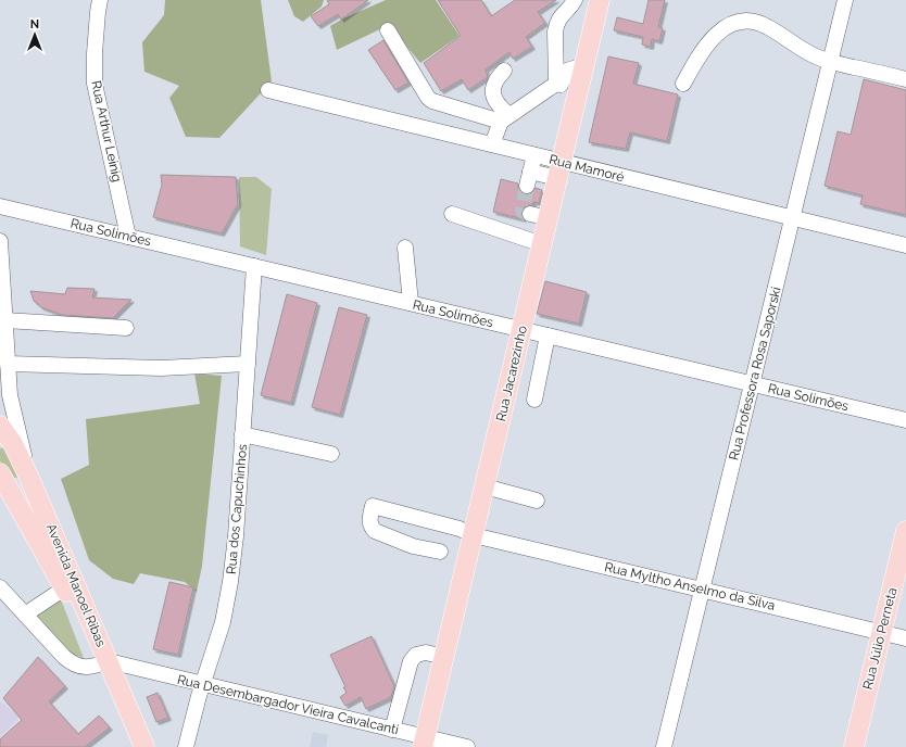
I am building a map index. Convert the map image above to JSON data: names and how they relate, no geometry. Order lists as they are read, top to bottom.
{
  "streets": {
    "main road": ["Rua Jacarezinho", "Avenida Manoel Ribas", "Rua Júlio Perneta"],
    "street": [
      "Rua Arthur Leinig",
      "Rua Mamoré",
      "Rua Solimões",
      "Rua Professora Rosa Saporski",
      "Rua dos Capuchinhos",
      "Rua Myltho Anselmo da Silva",
      "Rua Desembargador Vieira Cavalcanti"
    ]
  },
  "crossings": [
    ["Rua Arthur Leinig", "Rua Solimões"],
    ["Rua Mamoré", "Rua Jacarezinho"],
    ["Rua Mamoré", "Rua Professora Rosa Saporski"],
    ["Rua Solimões", "Rua Jacarezinho"],
    ["Rua Solimões", "Rua Professora Rosa Saporski"],
    ["Rua Solimões", "Rua dos Capuchinhos"],
    ["Rua Jacarezinho", "Rua Myltho Anselmo da Silva"],
    ["Rua Jacarezinho", "Rua Desembargador Vieira Cavalcanti"],
    ["Rua Professora Rosa Saporski", "Rua Myltho Anselmo da Silva"],
    ["Rua dos Capuchinhos", "Rua Desembargador Vieira Cavalcanti"],
    ["Avenida Manoel Ribas", "Rua Desembargador Vieira Cavalcanti"],
    ["Rua Myltho Anselmo da Silva", "Rua Júlio Perneta"]
  ],
  "north": "top"
}
